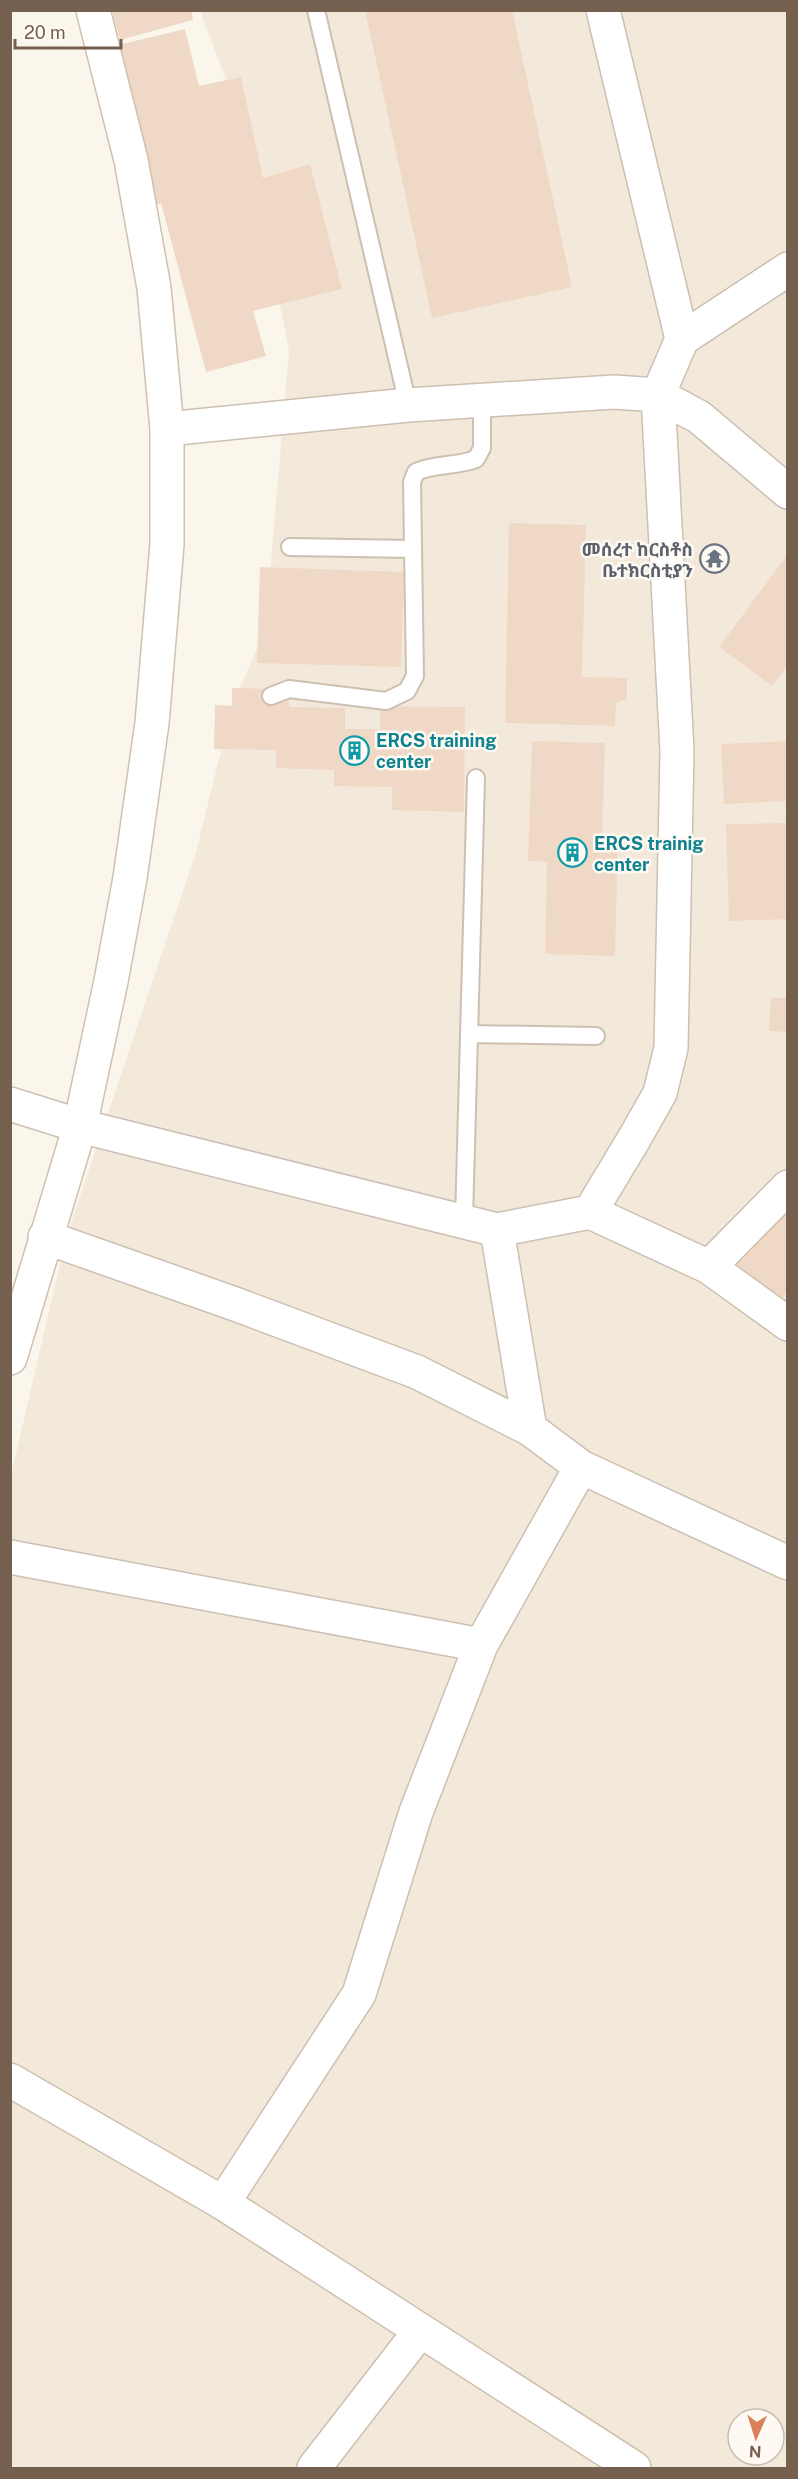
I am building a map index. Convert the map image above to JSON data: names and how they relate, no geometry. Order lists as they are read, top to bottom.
{
  "places": {
    "temple": ["መሰረተ ከርስቶስ ቤተክርስቲያን"],
    "building": ["ERCS training center", "ERCS trainig center"]
  },
  "scale_bar": "20 m",
  "north": "bottom"
}
